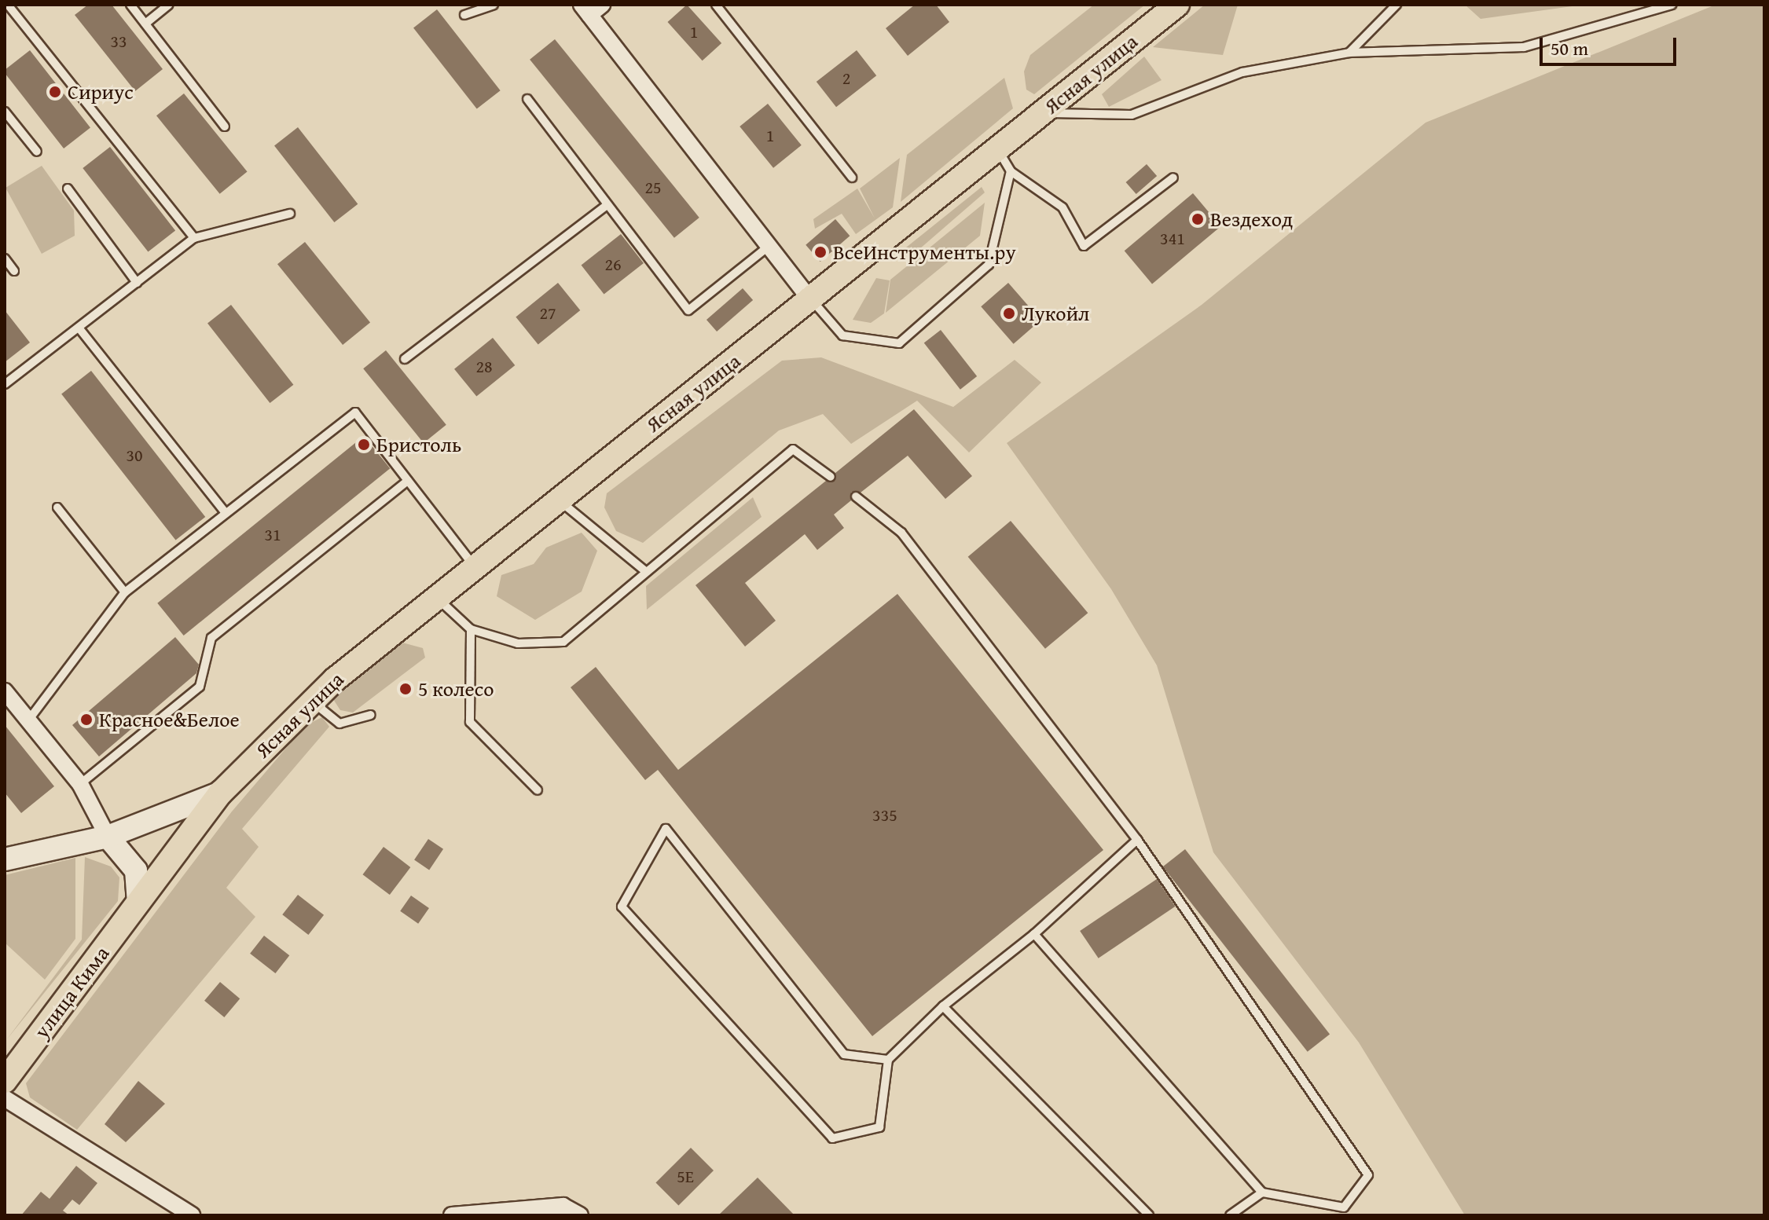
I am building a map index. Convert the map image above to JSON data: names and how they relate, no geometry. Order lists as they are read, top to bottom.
{
  "streets": {
    "main road": ["Ясная улица", "улица Кима"]
  },
  "crossings": [
    ["Ясная улица", "улица Кима"]
  ],
  "places": [
    "Сириус",
    "Вездеход",
    "ВсеИнструменты.ру",
    "Лукойл",
    "Бристоль",
    "5 колесо",
    "Красное&Белое"
  ],
  "house_numbers": [
    "1",
    "33",
    "2",
    "1",
    "25",
    "341",
    "26",
    "27",
    "28",
    "30",
    "31",
    "335",
    "5Е"
  ],
  "scale_bar": "50 m"
}
